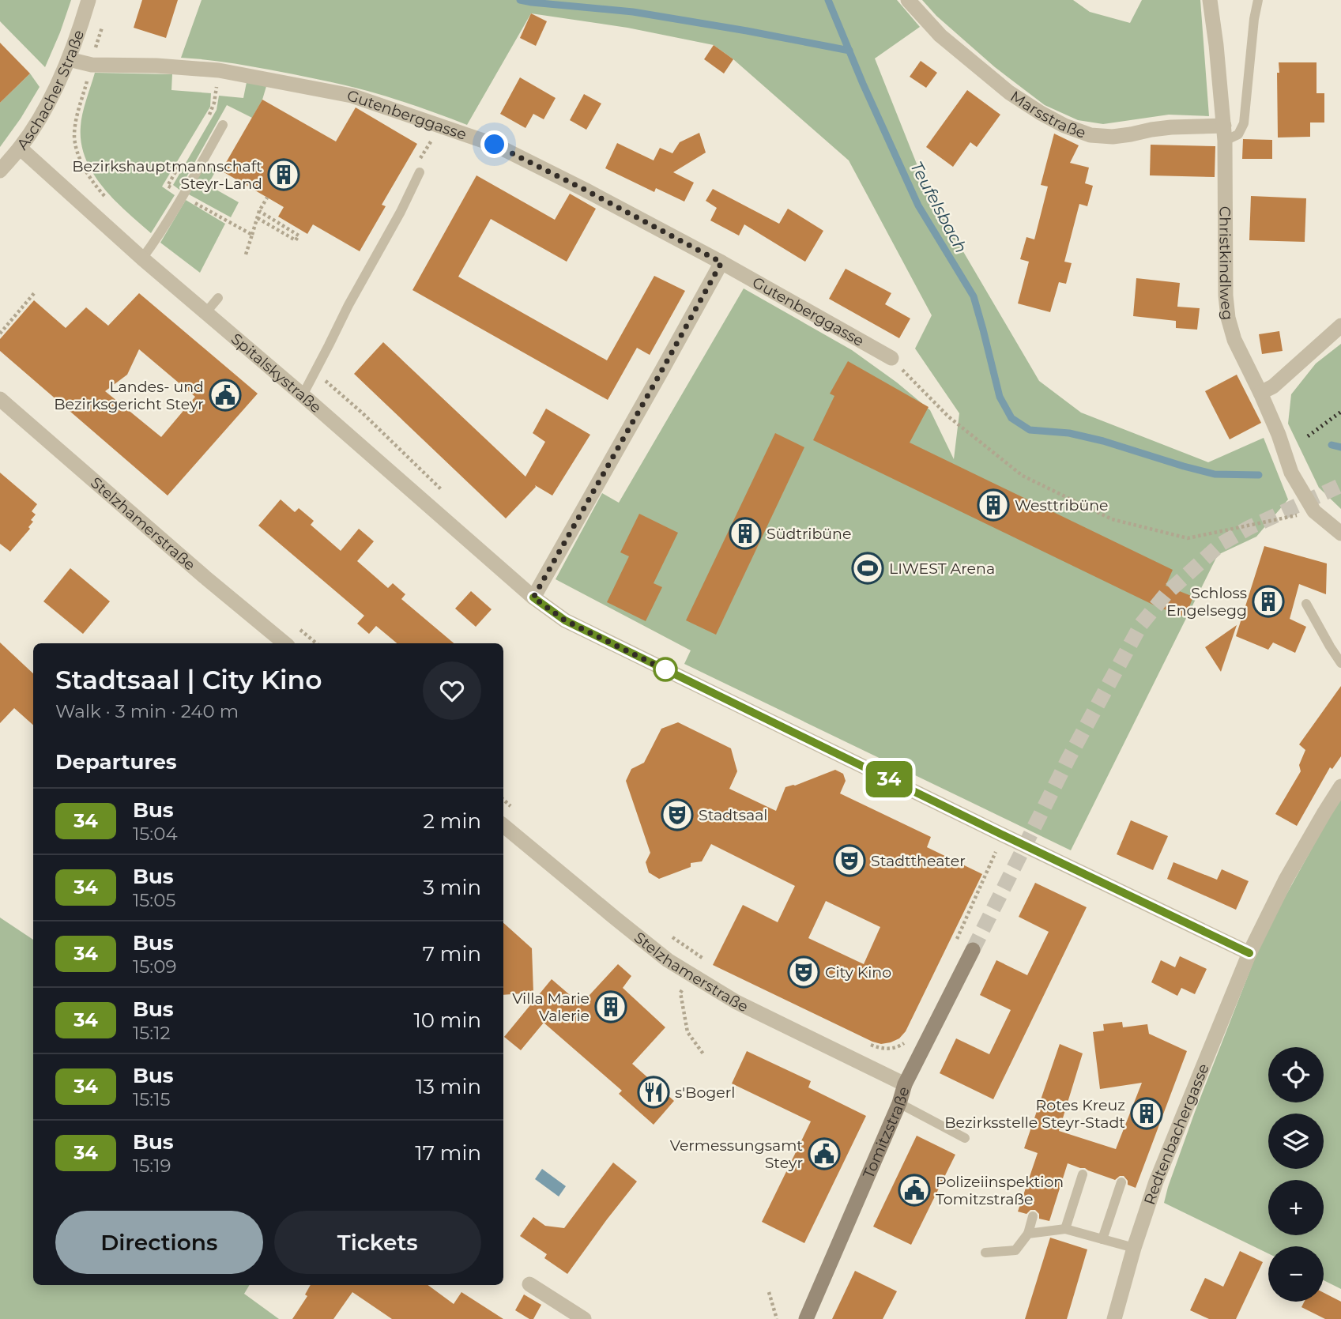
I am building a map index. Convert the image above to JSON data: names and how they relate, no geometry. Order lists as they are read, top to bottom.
{
  "streets": {
    "main road": ["Tomitzstraße"],
    "street": [
      "Aschacher Straße",
      "Marsstraße",
      "Gutenberggasse",
      "Christkindlweg",
      "Spitalskystraße",
      "Stelzhamerstraße",
      "Redtenbachergasse"
    ]
  },
  "crossings": [
    ["Aschacher Straße", "Gutenberggasse"],
    ["Aschacher Straße", "Spitalskystraße"],
    ["Marsstraße", "Christkindlweg"],
    ["Spitalskystraße", "Redtenbachergasse"],
    ["Stelzhamerstraße", "Tomitzstraße"]
  ],
  "water": ["Teufelsbach"],
  "places": {
    "building": [
      "Bezirkshauptmannschaft Steyr-Land",
      "Westtribüne",
      "Südtribüne",
      "Schloss Engelsegg",
      "Villa Marie Valerie",
      "Rotes Kreuz Bezirksstelle Steyr-Stadt"
    ],
    "public building": ["Landes- und Bezirksgericht Steyr", "Vermessungsamt Steyr", "Polizeiinspektion Tomitzstraße"],
    "sports": ["LIWEST Arena"],
    "theatre": ["Stadtsaal", "Stadttheater", "City Kino"],
    "restaurant": ["s'Bogerl"]
  },
  "lines": ["bus line 34"],
  "page": {
    "on_map": "34",
    "heading": [
      ["Stadtsaal | City Kino", "Walk · 3 min · 240 m"],
      "Departures"
    ],
    "list": [
      {
        "mark": "34",
        "name": "Bus",
        "note": "15:04",
        "value": "2 min"
      },
      {
        "mark": "34",
        "name": "Bus",
        "note": "15:05",
        "value": "3 min"
      },
      {
        "mark": "34",
        "name": "Bus",
        "note": "15:09",
        "value": "7 min"
      },
      {
        "mark": "34",
        "name": "Bus",
        "note": "15:12",
        "value": "10 min"
      },
      {
        "mark": "34",
        "name": "Bus",
        "note": "15:15",
        "value": "13 min"
      },
      {
        "mark": "34",
        "name": "Bus",
        "note": "15:19",
        "value": "17 min"
      }
    ],
    "map_buttons": ["+", "−"],
    "buttons": ["Directions", "Tickets"]
  }
}
